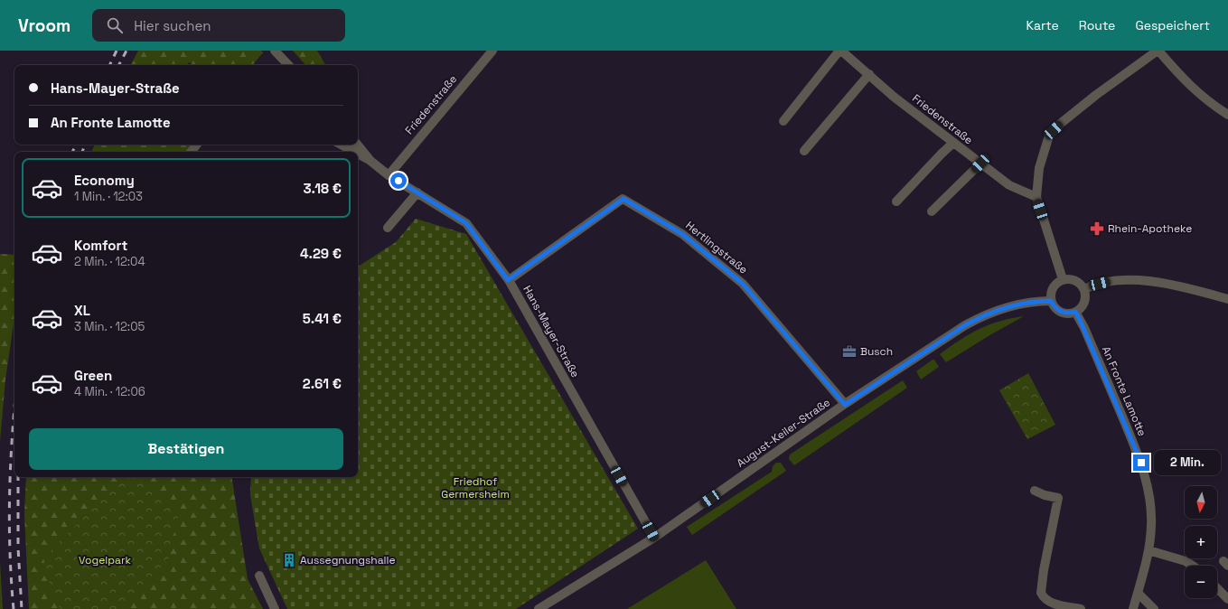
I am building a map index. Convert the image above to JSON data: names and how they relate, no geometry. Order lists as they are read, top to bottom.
{
  "streets": {
    "street": [
      "Friedenstraße",
      "Hertlingstraße",
      "Hans-Mayer-Straße",
      "An Fronte Lamotte",
      "August-Keiler-Straße"
    ]
  },
  "crossings": [
    ["Friedenstraße", "Hans-Mayer-Straße"],
    ["Hertlingstraße", "Hans-Mayer-Straße"],
    ["Hertlingstraße", "August-Keiler-Straße"],
    ["Hans-Mayer-Straße", "August-Keiler-Straße"],
    ["An Fronte Lamotte", "August-Keiler-Straße"]
  ],
  "parks": ["Friedhof Germersheim", "Vogelpark"],
  "places": {
    "pharmacy": ["Rhein-Apotheke"],
    "office": ["Busch"],
    "building": ["Aussegnungshalle"]
  },
  "north": "bottom",
  "page": {
    "header": "Vroom",
    "search": "Hier suchen",
    "nav": ["Karte", "Route", "Gespeichert"],
    "banner": ["Hans-Mayer-Straße", "An Fronte Lamotte"],
    "list": [
      {
        "name": "Economy",
        "note": "1 Min. · 12:03",
        "value": "3.18 €"
      },
      {
        "name": "Komfort",
        "note": "2 Min. · 12:04",
        "value": "4.29 €"
      },
      {
        "name": "XL",
        "note": "3 Min. · 12:05",
        "value": "5.41 €"
      },
      {
        "name": "Green",
        "note": "4 Min. · 12:06",
        "value": "2.61 €"
      }
    ],
    "buttons": "Bestätigen",
    "bubble": "2 Min.",
    "map_buttons": ["+", "−"]
  }
}
